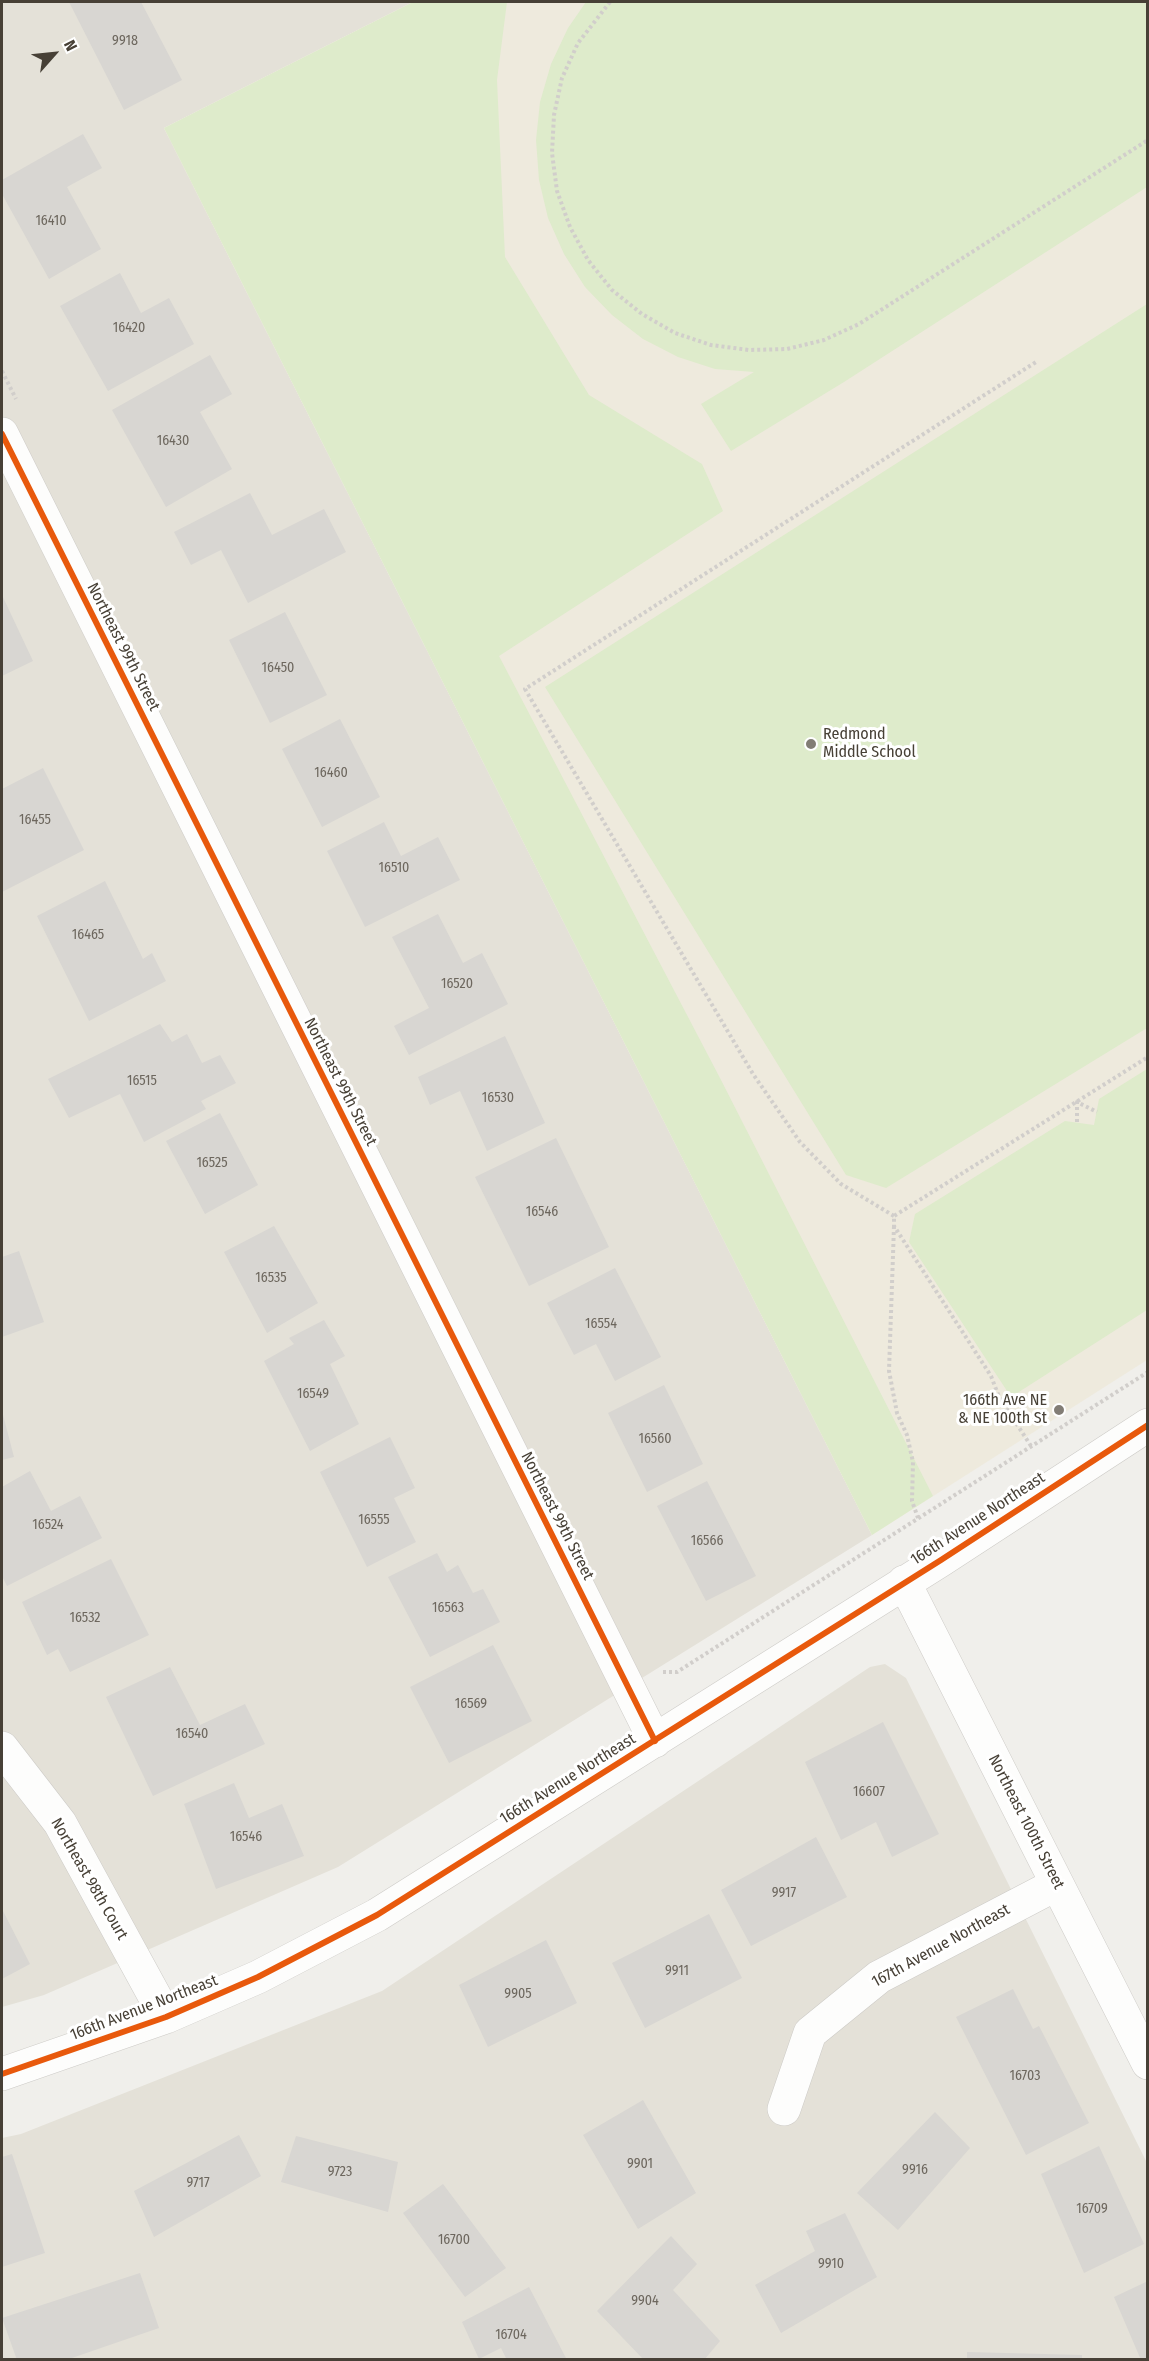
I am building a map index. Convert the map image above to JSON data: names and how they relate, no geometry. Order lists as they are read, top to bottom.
{
  "streets": {
    "street": [
      "Northeast 99th Street",
      "166th Avenue Northeast",
      "Northeast 100th Street",
      "Northeast 98th Court",
      "167th Avenue Northeast"
    ]
  },
  "crossings": [
    ["Northeast 99th Street", "166th Avenue Northeast"],
    ["166th Avenue Northeast", "Northeast 100th Street"],
    ["166th Avenue Northeast", "Northeast 98th Court"],
    ["Northeast 100th Street", "167th Avenue Northeast"]
  ],
  "places": ["Redmond Middle School", "166th Ave NE & NE 100th St"],
  "house_numbers": [
    "9918",
    "16410",
    "16420",
    "16430",
    "16450",
    "16460",
    "16455",
    "16510",
    "16465",
    "16520",
    "16515",
    "16530",
    "16525",
    "16546",
    "16535",
    "16554",
    "16549",
    "16560",
    "16555",
    "16524",
    "16566",
    "16563",
    "16532",
    "16569",
    "16540",
    "16607",
    "16546",
    "9917",
    "9911",
    "9905",
    "16703",
    "9901",
    "9916",
    "9723",
    "9717",
    "16709",
    "16700",
    "9910",
    "9904",
    "16704"
  ],
  "north": "top right"
}
